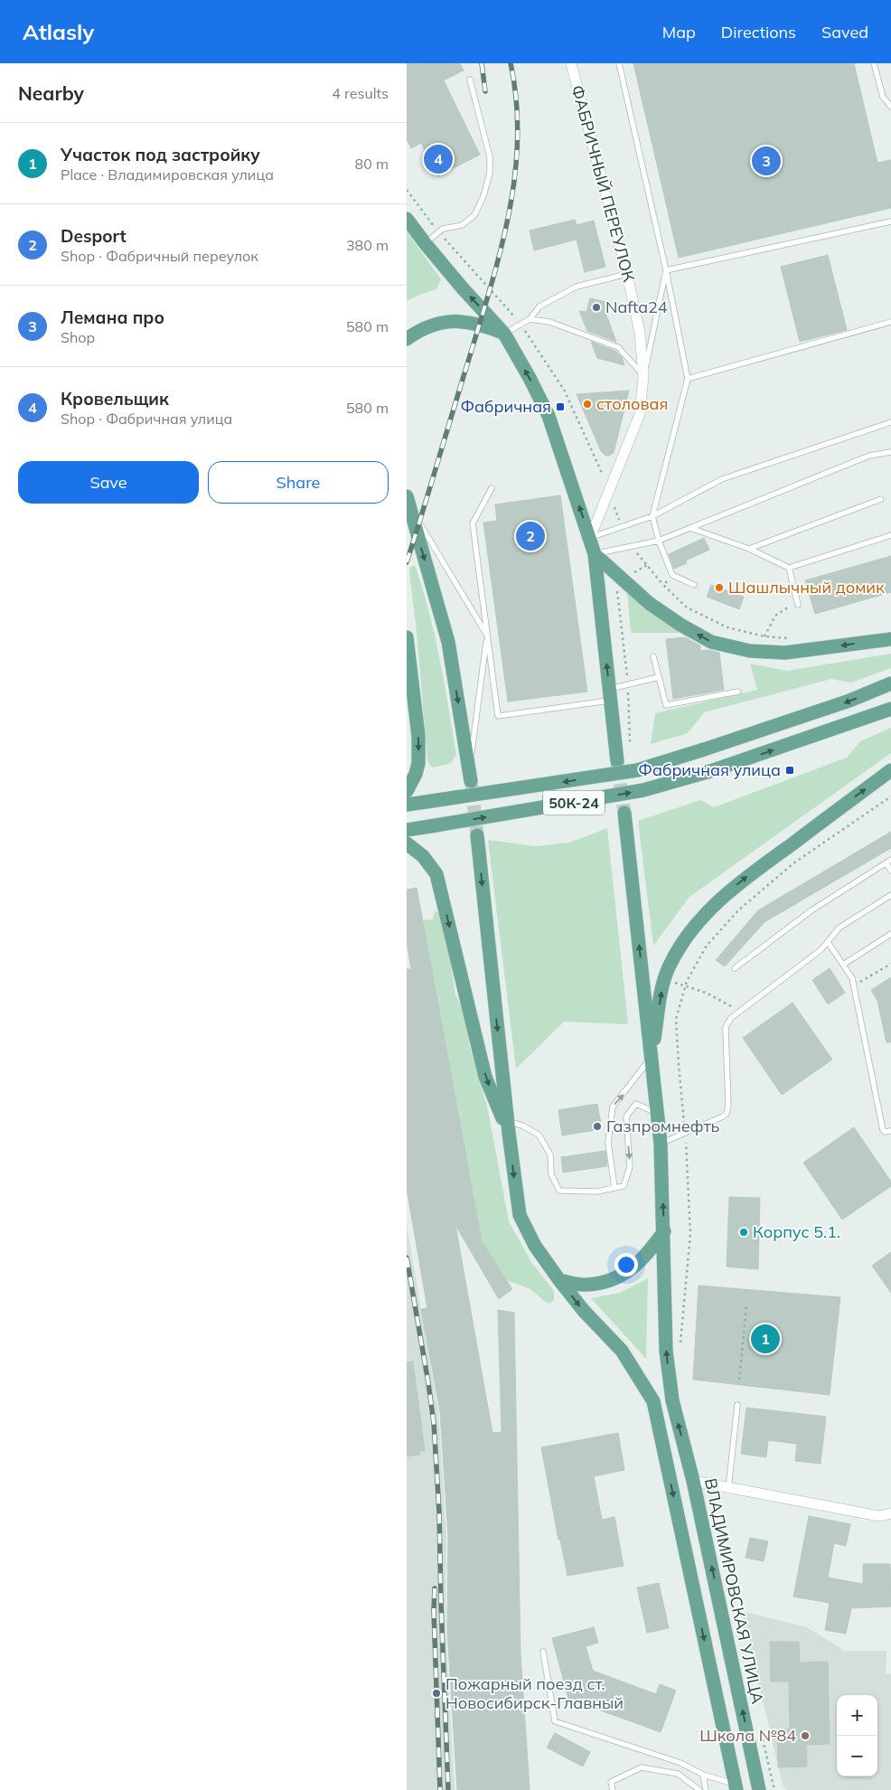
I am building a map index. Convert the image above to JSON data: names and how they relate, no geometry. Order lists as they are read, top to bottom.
{
  "streets": {
    "main road": ["50К-24", "ВЛАДИМИРОВСКАЯ УЛИЦА"],
    "street": ["ФАБРИЧНЫЙ ПЕРЕУЛОК"]
  },
  "places": {
    "other": [
      "Nafta24",
      "столовая",
      "Шашлычный домик",
      "Газпромнефть",
      "Корпус 5.1.",
      "Пожарный поезд ст. Новосибирск-Главный",
      "Школа №84"
    ],
    "transit": ["Фабричная", "Фабричная улица"]
  },
  "page": {
    "header": "Atlasly",
    "nav": ["Map", "Directions", "Saved"],
    "heading": ["Nearby", "4 results"],
    "list": [
      {
        "mark": "1",
        "name": "Участок под застройку",
        "note": "Place · Владимировская улица",
        "value": "80 m"
      },
      {
        "mark": "2",
        "name": "Desport",
        "note": "Shop · Фабричный переулок",
        "value": "380 m"
      },
      {
        "mark": "3",
        "name": "Лемана про",
        "note": "Shop",
        "value": "580 m"
      },
      {
        "mark": "4",
        "name": "Кровельщик",
        "note": "Shop · Фабричная улица",
        "value": "580 m"
      }
    ],
    "pins": [
      "4",
      "3",
      "2",
      "1"
    ],
    "buttons": ["Save", "Share"],
    "map_buttons": ["+", "−"]
  }
}
